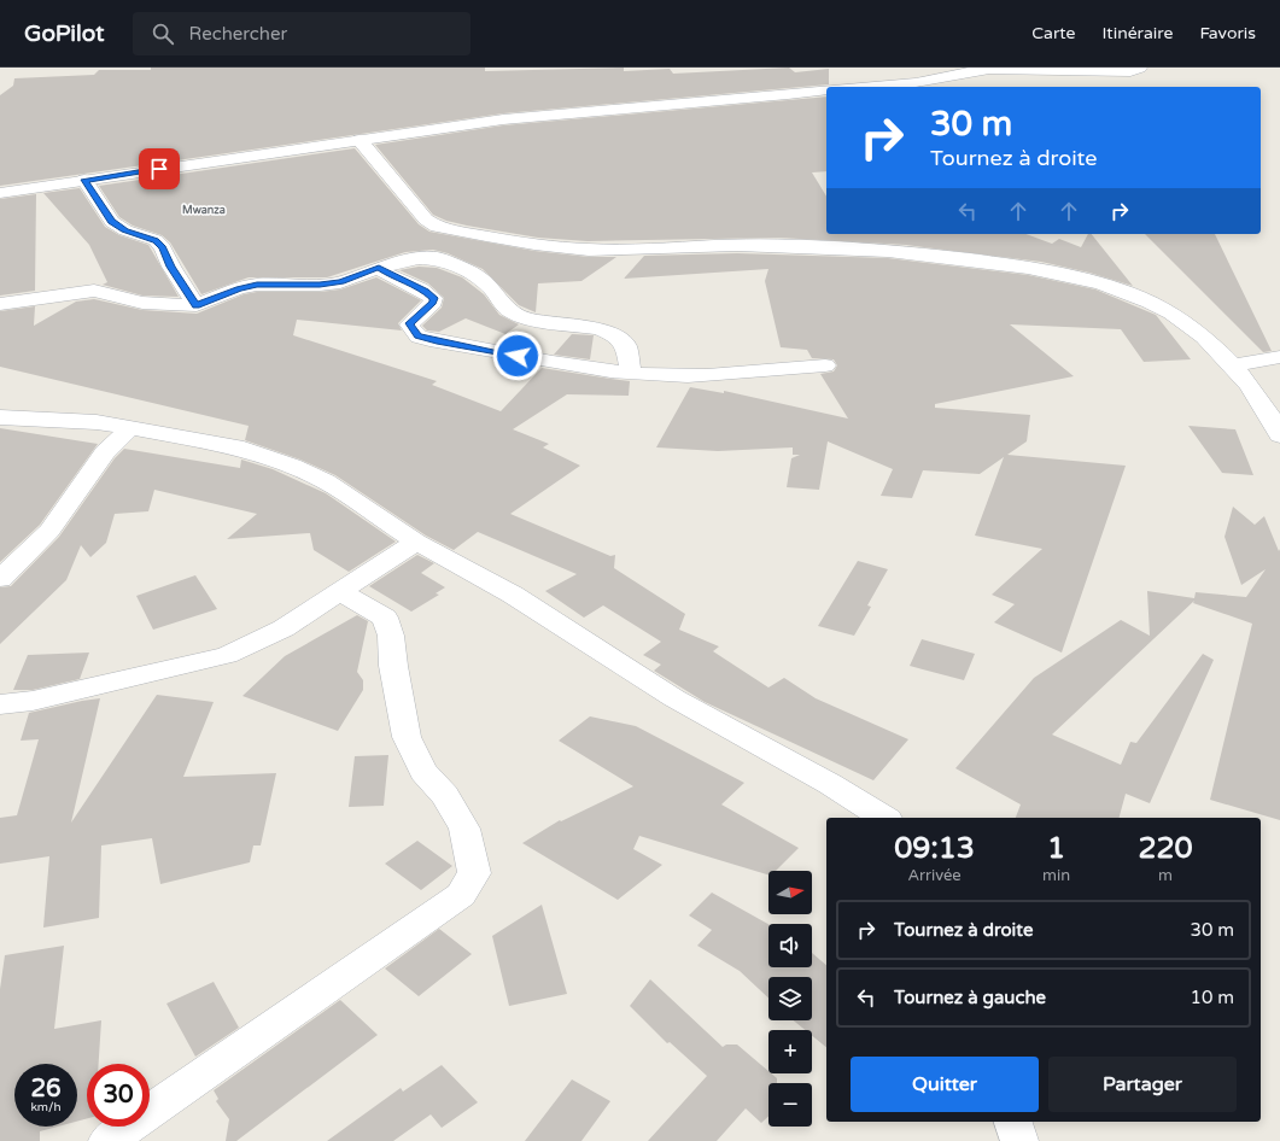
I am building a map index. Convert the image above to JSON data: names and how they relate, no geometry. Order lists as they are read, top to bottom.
{
  "districts": ["Mwanza"],
  "north": "right",
  "page": {
    "header": "GoPilot",
    "search": "Rechercher",
    "nav": ["Carte", "Itinéraire", "Favoris"],
    "turn": ["30 m", "Tournez à droite"],
    "eta": [
      "09:13",
      "Arrivée",
      "1",
      "min",
      "220",
      "m"
    ],
    "map_buttons": ["+", "−"],
    "list": [
      {
        "name": "Tournez à droite",
        "value": "30 m"
      },
      {
        "name": "Tournez à gauche",
        "value": "10 m"
      }
    ],
    "buttons": ["Quitter", "Partager"],
    "speed": "26 km/h",
    "limit": "30"
  }
}
